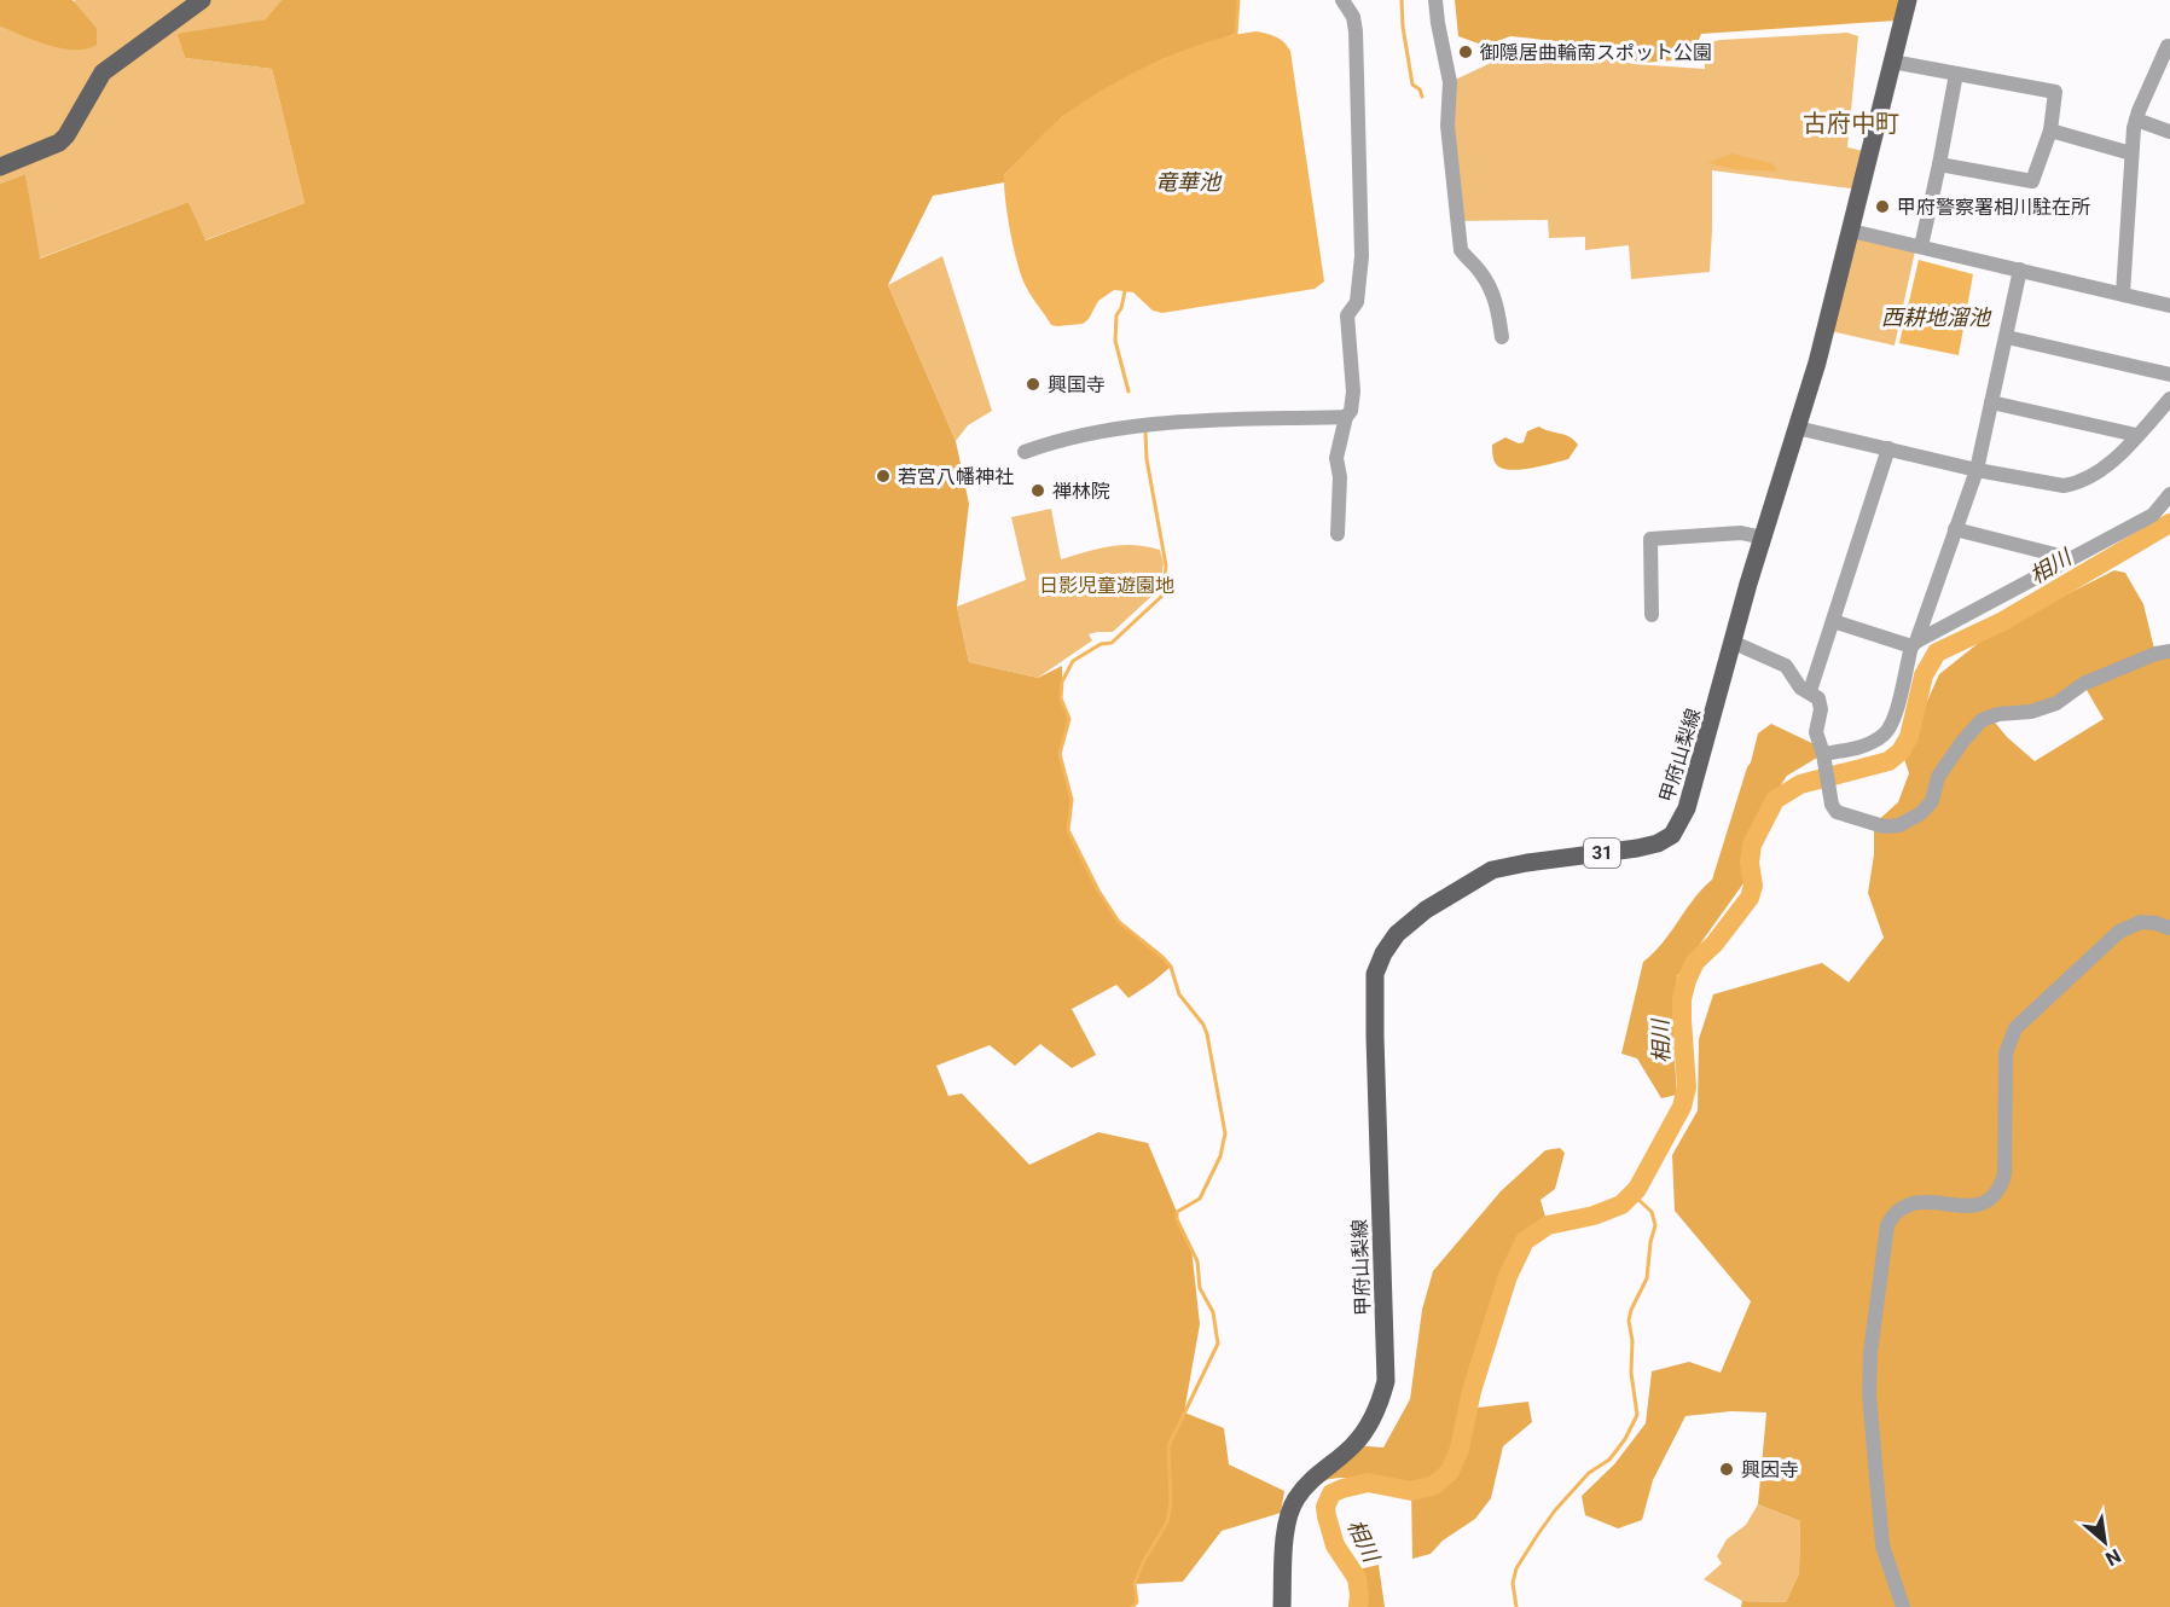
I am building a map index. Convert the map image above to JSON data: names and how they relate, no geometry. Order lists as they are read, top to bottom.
{
  "streets": {
    "main road": ["甲府山梨線", "31"]
  },
  "districts": ["古府中町"],
  "water": ["竜華池", "西耕地溜池", "相川"],
  "parks": ["日影児童遊園地"],
  "places": [
    "御隠居曲輪南スポット公園",
    "甲府警察署相川駐在所",
    "興国寺",
    "若宮八幡神社",
    "禅林院",
    "興因寺"
  ],
  "north": "bottom right"
}
